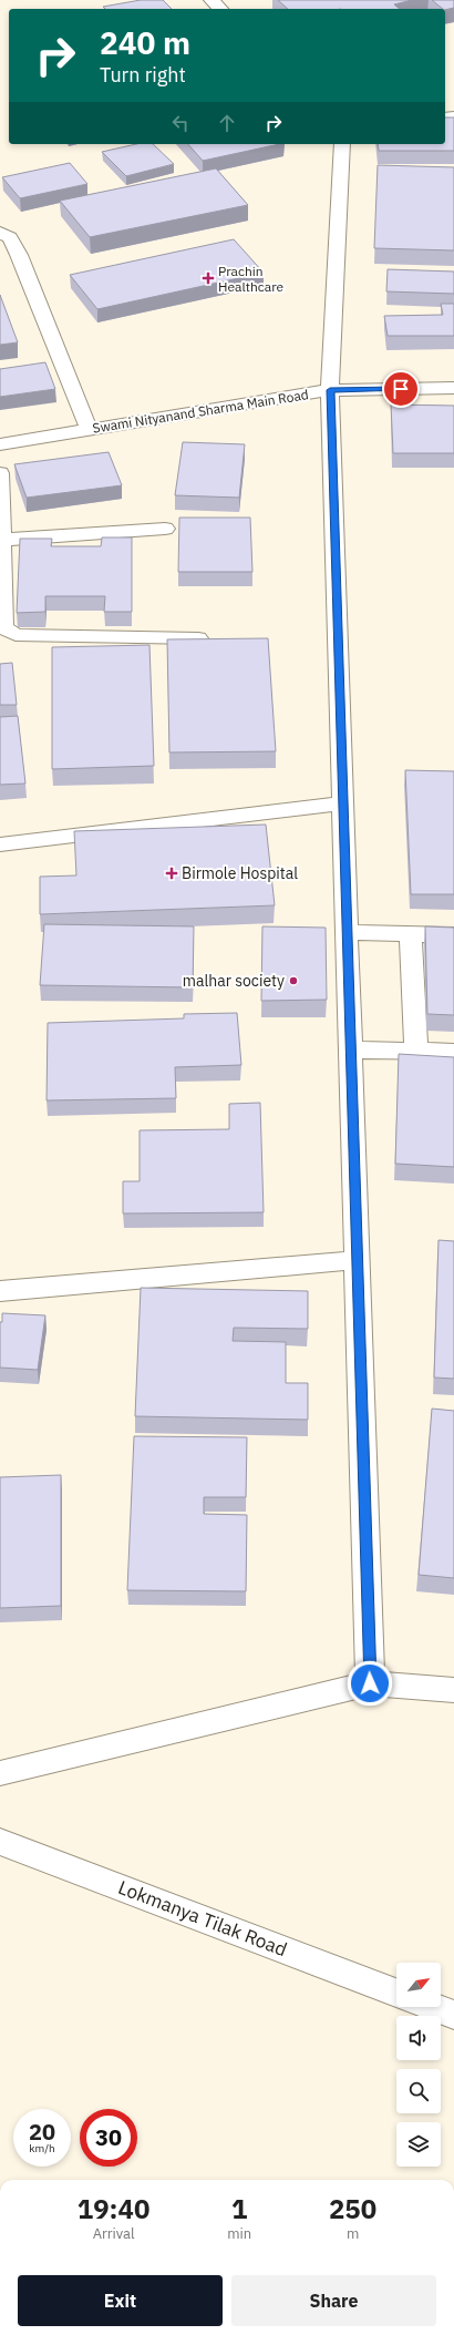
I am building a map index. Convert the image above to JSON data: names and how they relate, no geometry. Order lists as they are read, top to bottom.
{
  "streets": {
    "street": ["Swami Nityanand Sharma Main Road", "Lokmanya Tilak Road"]
  },
  "places": {
    "health": ["Prachin Healthcare", "Birmole Hospital"],
    "other": ["malhar society"]
  },
  "north": "top right",
  "page": {
    "turn": ["240 m", "Turn right"],
    "speed": "20 km/h",
    "limit": "30",
    "eta": [
      "19:40",
      "Arrival",
      "1",
      "min",
      "250",
      "m"
    ],
    "buttons": ["Exit", "Share"]
  }
}
